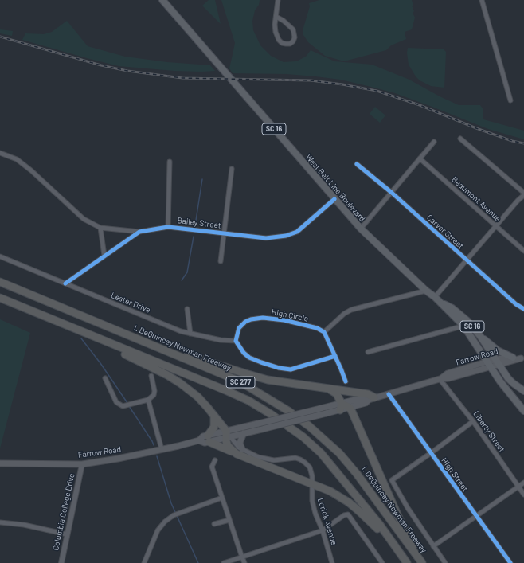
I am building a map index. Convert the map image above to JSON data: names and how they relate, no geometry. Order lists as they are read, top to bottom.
{
  "streets": {
    "highway": ["I. DeQuincey Newman Freeway", "SC 277"],
    "main road": ["SC 16", "West Belt Line Boulevard", "Farrow Road"],
    "street": [
      "Beaumont Avenue",
      "Bailey Street",
      "Carver Street",
      "Lester Drive",
      "High Circle",
      "Liberty Street",
      "High Street",
      "Columbia College Drive",
      "Lorick Avenue"
    ]
  },
  "crossings": [
    ["SC 16", "West Belt Line Boulevard"],
    ["SC 16", "Farrow Road"],
    ["West Belt Line Boulevard", "Bailey Street"],
    ["West Belt Line Boulevard", "Farrow Road"],
    ["Bailey Street", "Lester Drive"],
    ["Lester Drive", "High Circle"],
    ["Farrow Road", "Liberty Street"],
    ["Farrow Road", "High Street"],
    ["Farrow Road", "Columbia College Drive"]
  ]
}
